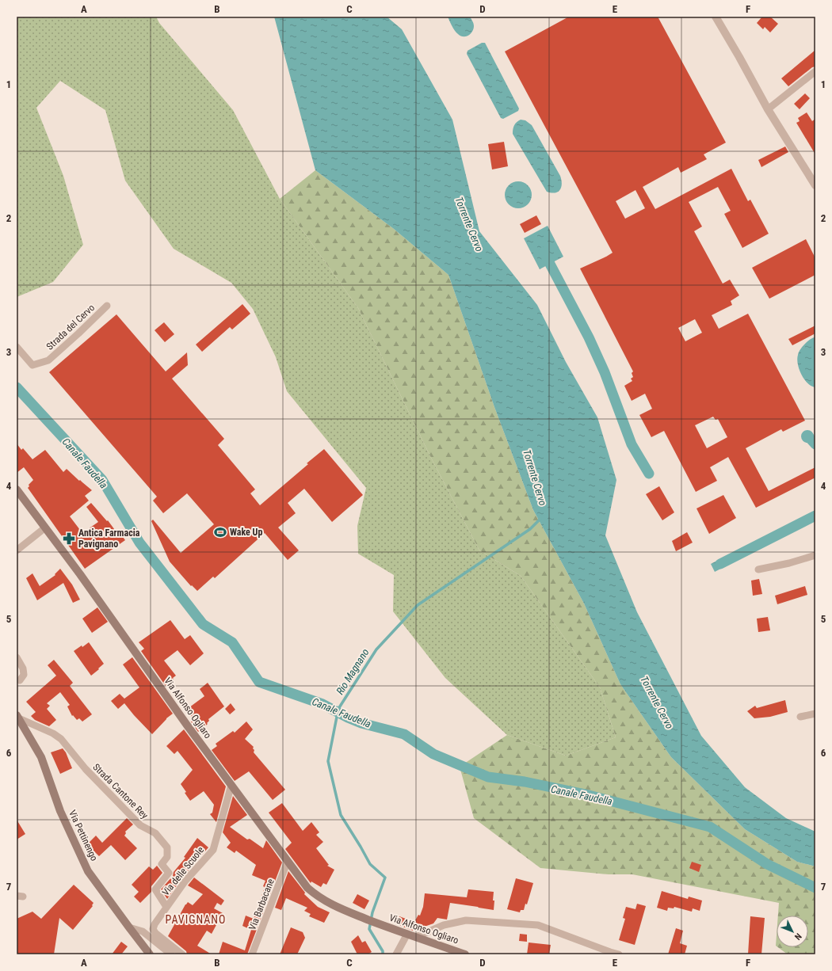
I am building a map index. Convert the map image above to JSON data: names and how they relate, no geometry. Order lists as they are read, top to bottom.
{
  "streets": {
    "main road": ["Via Alfonso Ogliaro", "Via Pettinengo"],
    "street": [
      "Strada del Cervo",
      "Strada Cantone Rey",
      "Via delle Scuole",
      "Via Barbacane"
    ]
  },
  "crossings": [
    ["Via Alfonso Ogliaro", "Via delle Scuole"],
    ["Via Alfonso Ogliaro", "Via Barbacane"],
    ["Strada Cantone Rey", "Via Pettinengo"],
    ["Strada Cantone Rey", "Via delle Scuole"]
  ],
  "districts": ["PAVIGNANO"],
  "water": ["Torrente Cervo", "Canale Faudella", "Rio Magnano"],
  "places": {
    "sports": ["Wake Up"],
    "pharmacy": ["Antica Farmacia Pavignano"]
  },
  "north": "bottom right",
  "grid": {
    "columns": [
      "A",
      "B",
      "C",
      "D",
      "E",
      "F"
    ],
    "rows": [
      "1",
      "2",
      "3",
      "4",
      "5",
      "6",
      "7"
    ]
  }
}
